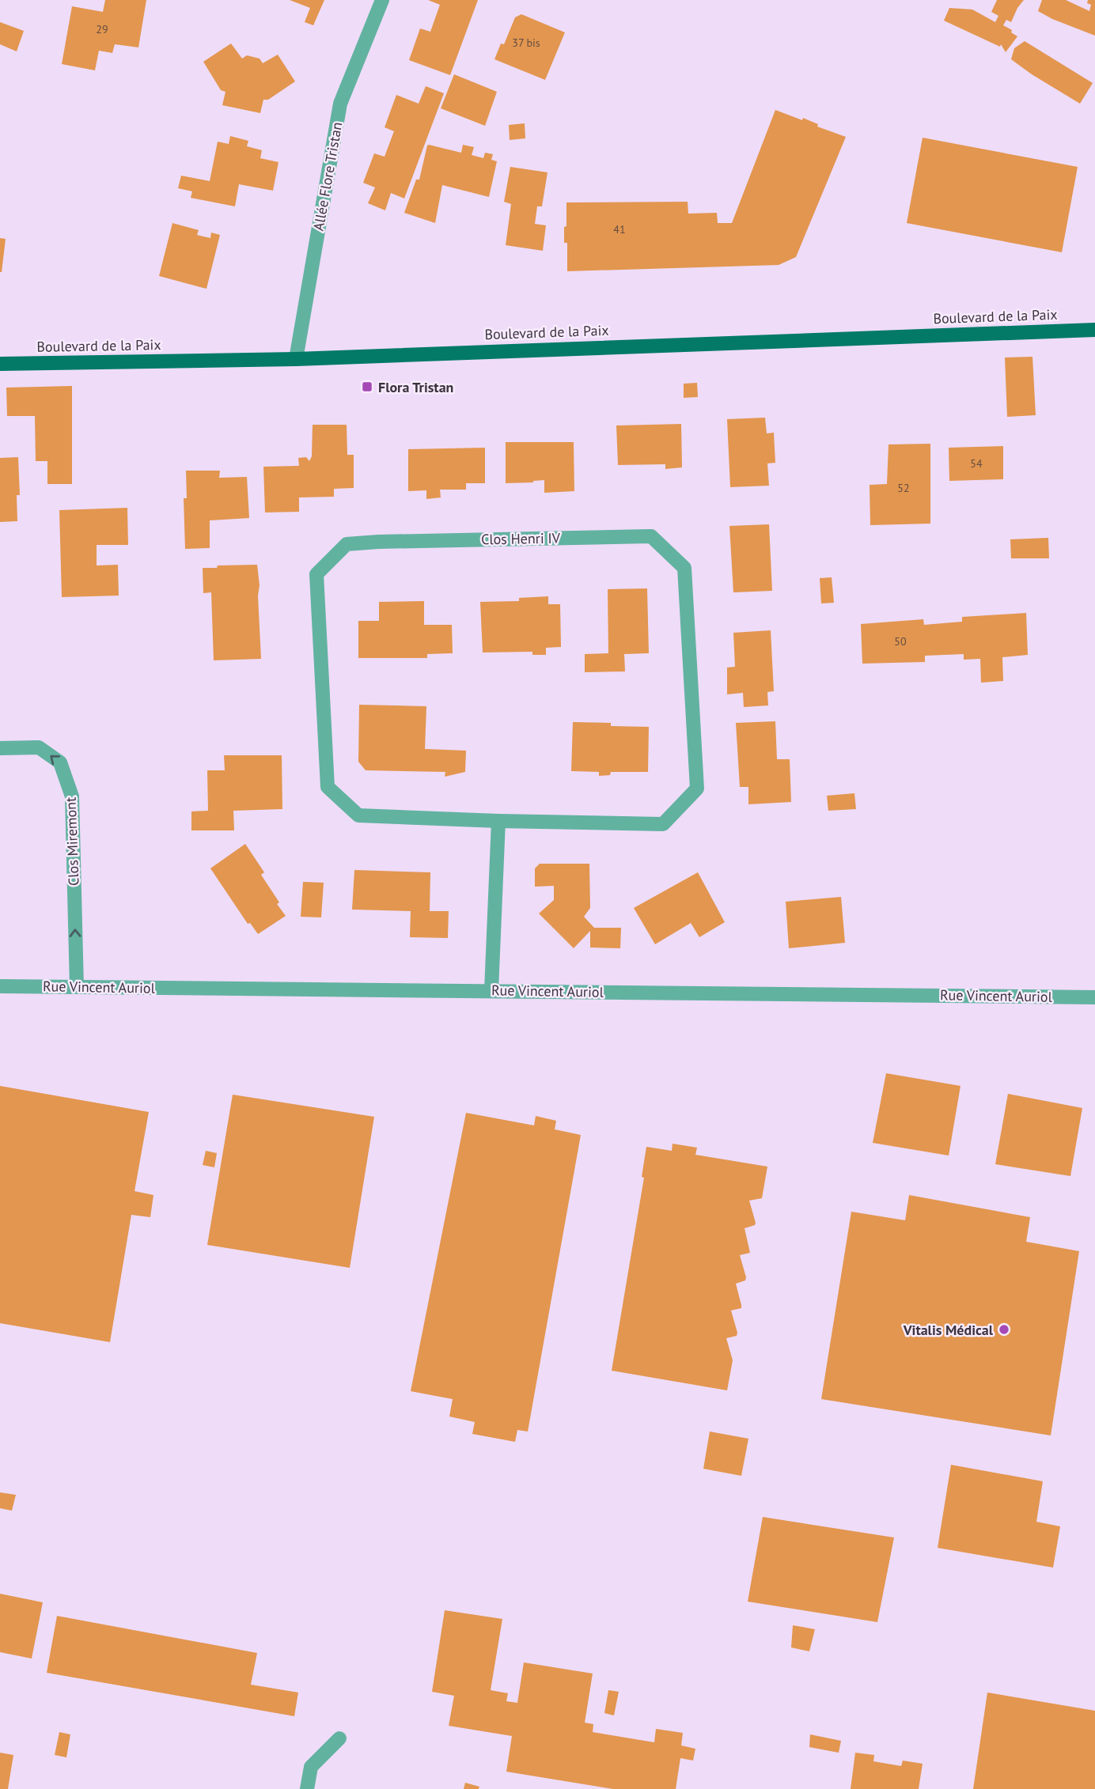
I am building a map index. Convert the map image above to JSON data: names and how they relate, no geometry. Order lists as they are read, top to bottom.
{
  "streets": {
    "main road": ["Boulevard de la Paix"],
    "street": [
      "Allée Flore Tristan",
      "Clos Henri IV",
      "Clos Miremont",
      "Rue Vincent Auriol"
    ]
  },
  "crossings": [
    ["Allée Flore Tristan", "Boulevard de la Paix"],
    ["Clos Miremont", "Rue Vincent Auriol"]
  ],
  "one_way": ["Clos Miremont"],
  "places": {
    "transit": ["Flora Tristan"],
    "other": ["Vitalis Médical"]
  },
  "house_numbers": [
    "29",
    "37 bis",
    "41",
    "54",
    "52",
    "50"
  ]
}
